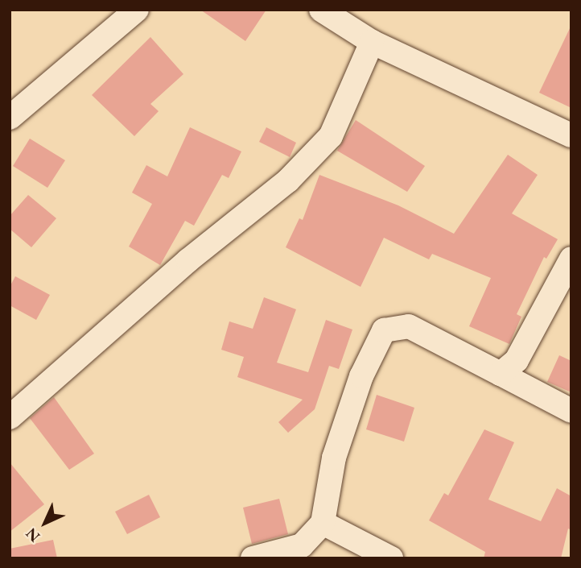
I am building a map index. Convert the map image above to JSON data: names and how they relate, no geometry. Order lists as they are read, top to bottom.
{
  "north": "bottom left"
}
